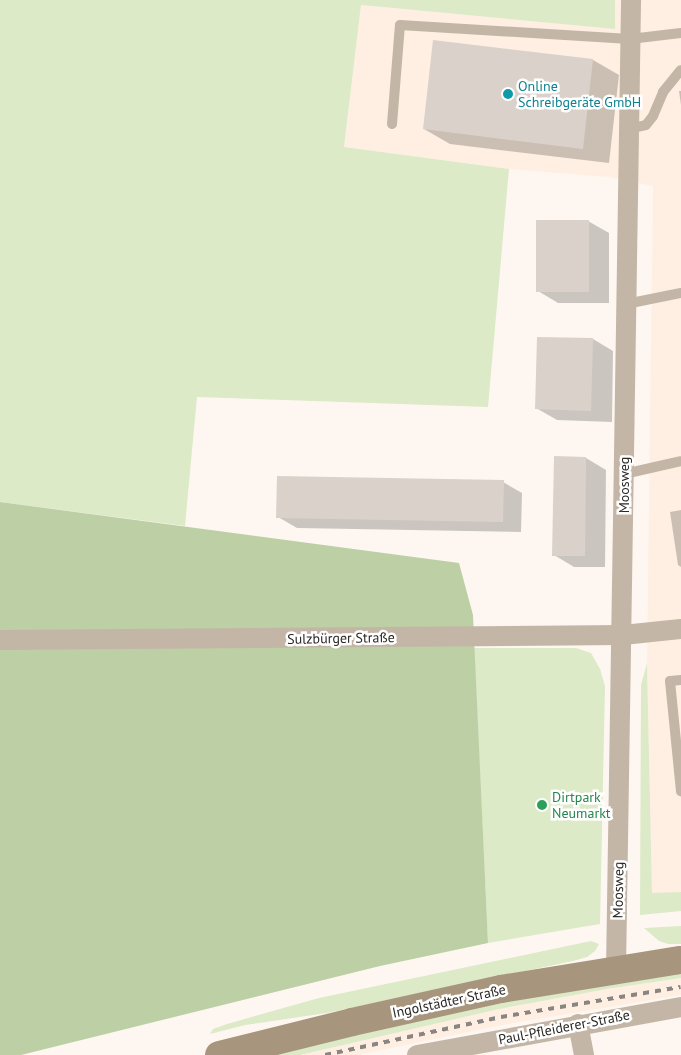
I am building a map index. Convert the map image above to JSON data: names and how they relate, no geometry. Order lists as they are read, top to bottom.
{
  "streets": {
    "street": [
      "Moosweg",
      "Sulzbürger Straße",
      "Ingolstädter Straße",
      "Paul-Pfleiderer-Straße"
    ]
  },
  "crossings": [
    ["Moosweg", "Sulzbürger Straße"],
    ["Moosweg", "Ingolstädter Straße"]
  ],
  "places": ["Online Schreibgeräte GmbH", "Dirtpark Neumarkt"]
}
